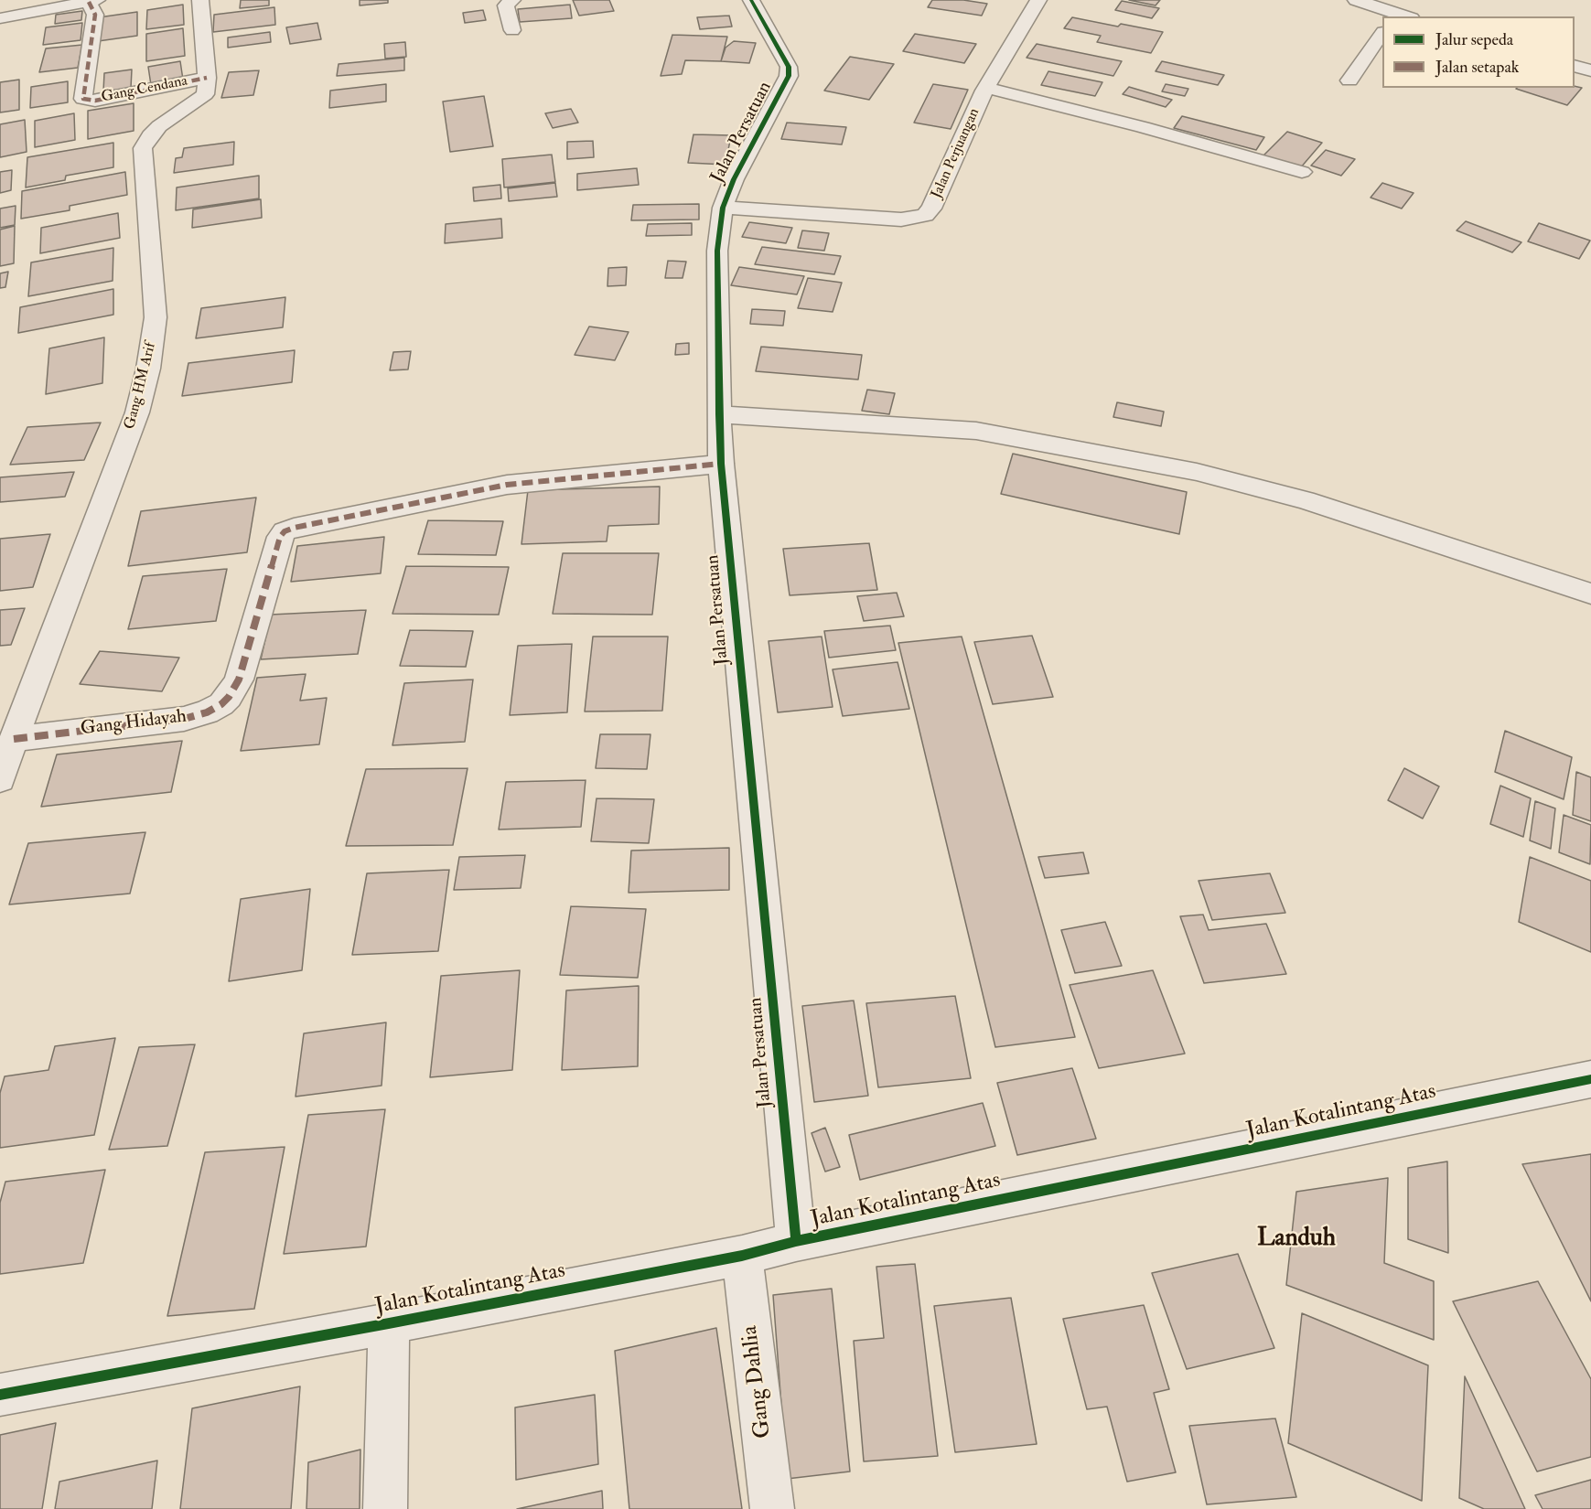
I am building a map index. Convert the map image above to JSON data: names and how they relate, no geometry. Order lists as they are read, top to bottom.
{
  "streets": {
    "street": [
      "Gang Cendana",
      "Jalan Persatuan",
      "Jalan Perjuangan",
      "Gang HM Arif",
      "Gang Hidayah",
      "Jalan Kotalintang Atas",
      "Gang Dahlia"
    ]
  },
  "crossings": [
    ["Gang Cendana", "Gang HM Arif"],
    ["Jalan Persatuan", "Jalan Perjuangan"],
    ["Jalan Persatuan", "Gang Hidayah"],
    ["Jalan Persatuan", "Jalan Kotalintang Atas"],
    ["Gang HM Arif", "Gang Hidayah"],
    ["Jalan Kotalintang Atas", "Gang Dahlia"]
  ],
  "districts": ["Landuh"],
  "legend": ["Jalur sepeda", "Jalan setapak"]
}
